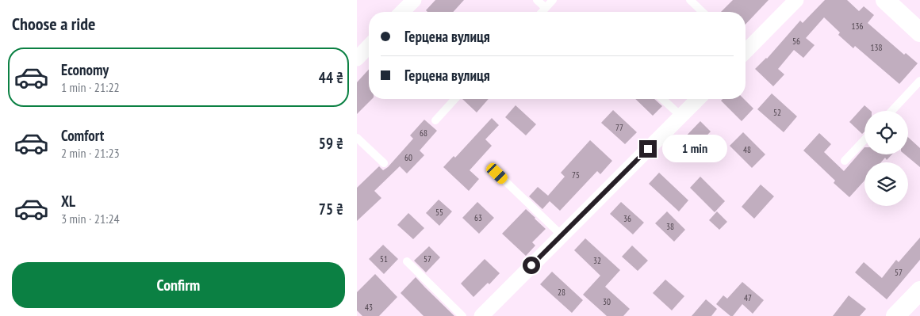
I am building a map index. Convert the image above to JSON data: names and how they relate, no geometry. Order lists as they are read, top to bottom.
{
  "house_numbers": [
    "136",
    "56",
    "138",
    "52",
    "77",
    "68",
    "48",
    "60",
    "75",
    "55",
    "63",
    "36",
    "38",
    "51",
    "57",
    "32",
    "57",
    "28",
    "47",
    "30",
    "43"
  ],
  "page": {
    "heading": "Choose a ride",
    "banner": ["Герцена вулиця", "Герцена вулиця"],
    "list": [
      {
        "name": "Economy",
        "note": "1 min · 21:22",
        "value": "44 ₴"
      },
      {
        "name": "Comfort",
        "note": "2 min · 21:23",
        "value": "59 ₴"
      },
      {
        "name": "XL",
        "note": "3 min · 21:24",
        "value": "75 ₴"
      }
    ],
    "bubble": "1 min",
    "buttons": "Confirm"
  }
}
